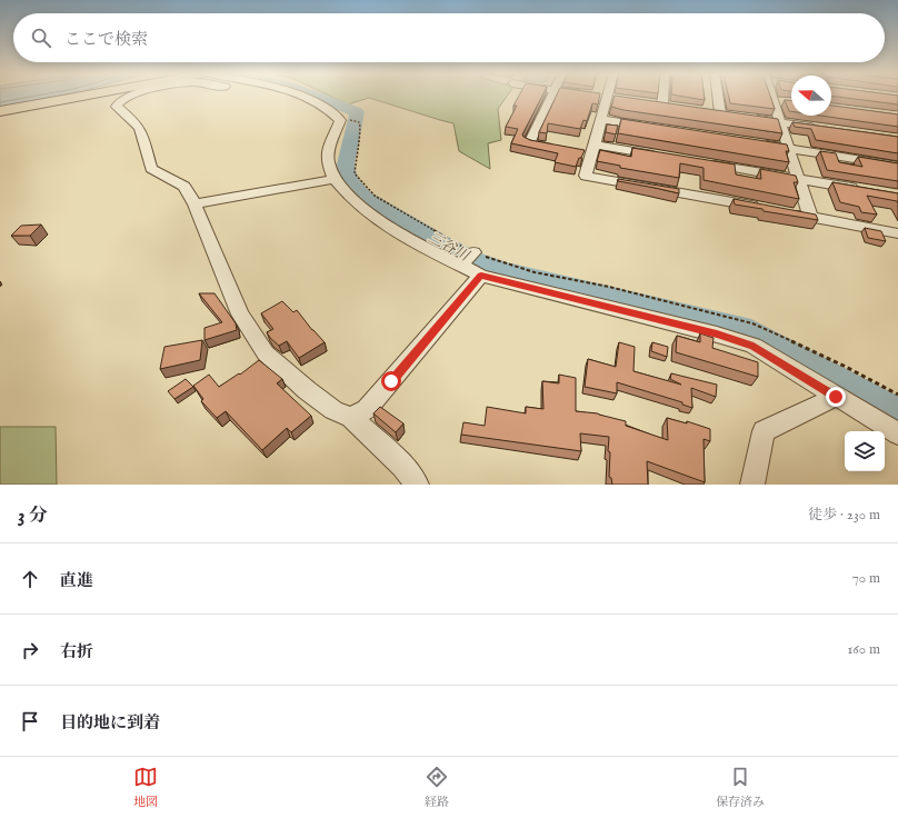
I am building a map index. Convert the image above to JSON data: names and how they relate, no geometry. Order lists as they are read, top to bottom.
{
  "water": ["三谷川"],
  "north": "left",
  "page": {
    "search": "ここで検索",
    "heading": ["3 分", "徒歩 · 230 m"],
    "list": [
      ["直進", "70 m"],
      ["右折", "160 m"],
      "目的地に到着"
    ],
    "nav": ["地図", "経路", "保存済み"]
  }
}
